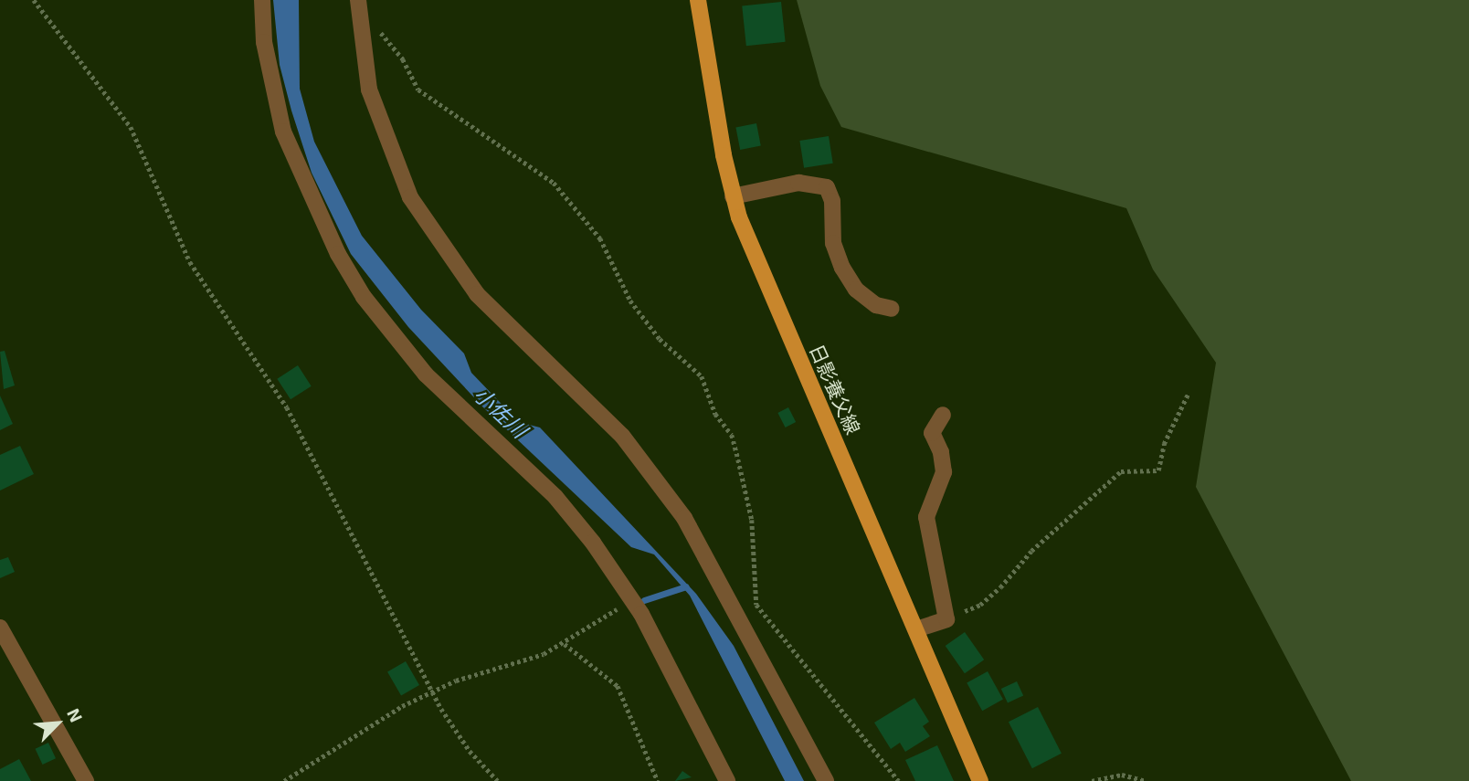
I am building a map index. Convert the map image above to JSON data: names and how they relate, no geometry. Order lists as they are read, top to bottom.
{
  "streets": {
    "main road": ["日影養父線"]
  },
  "water": ["小佐川"],
  "north": "top right"
}
